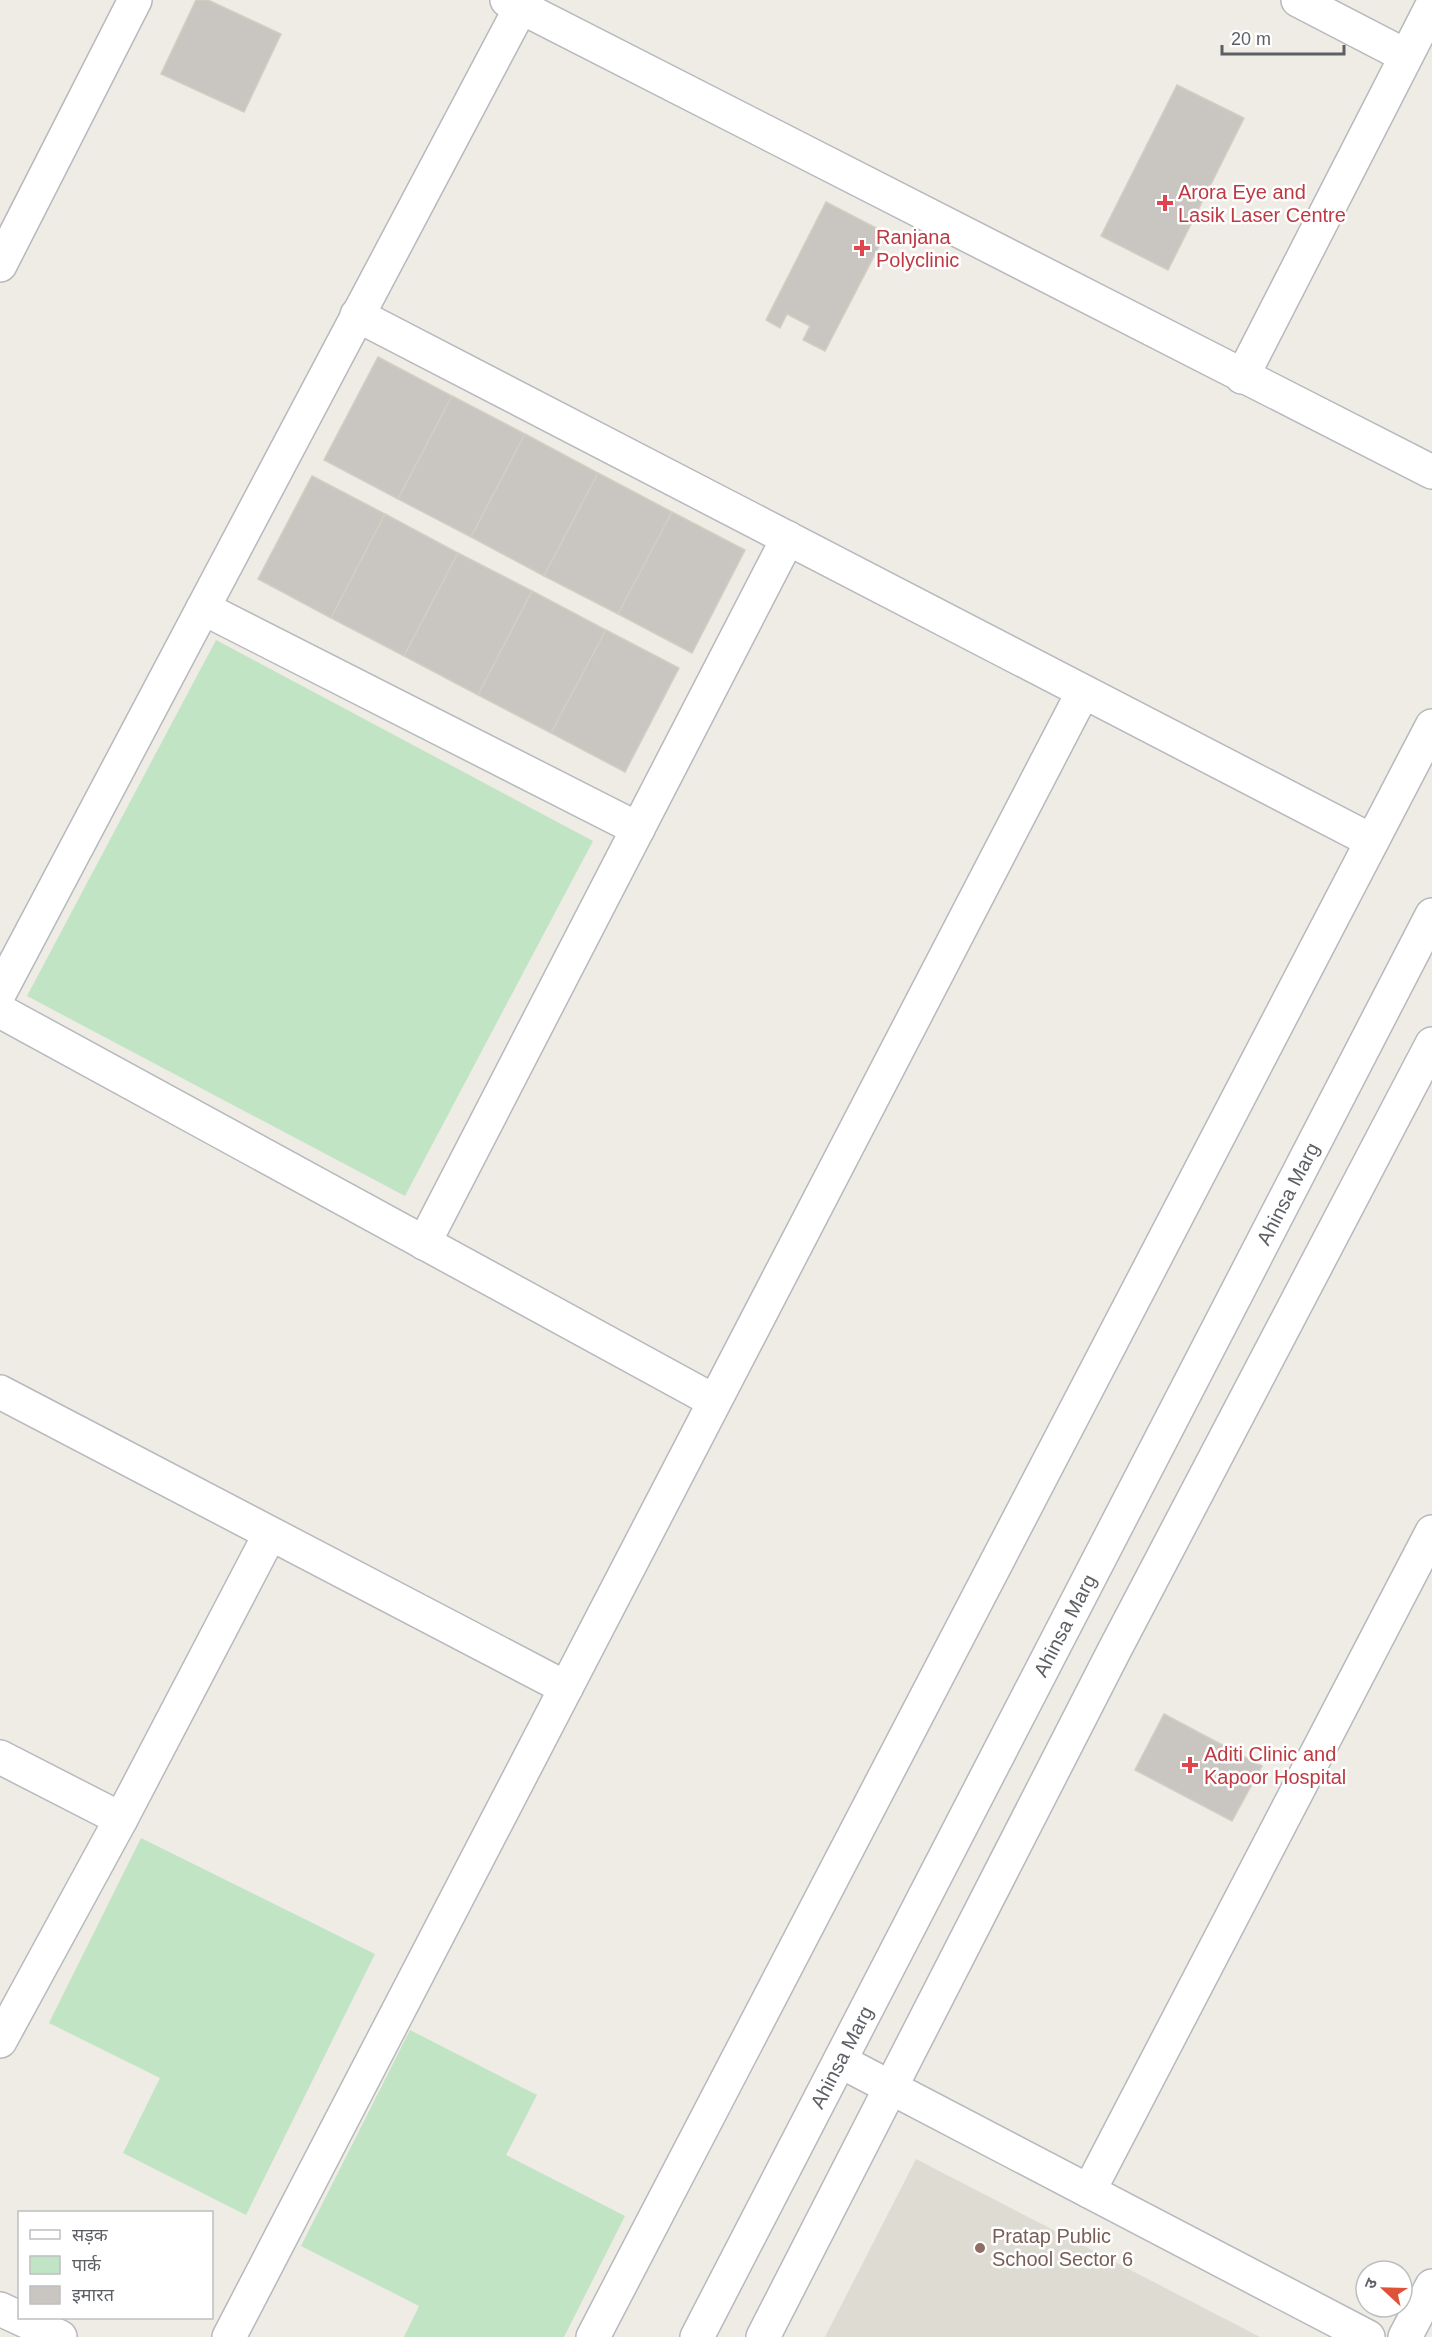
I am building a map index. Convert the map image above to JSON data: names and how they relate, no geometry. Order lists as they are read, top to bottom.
{
  "streets": {
    "street": ["Ahinsa Marg"]
  },
  "places": {
    "health": ["Arora Eye and Lasik Laser Centre", "Ranjana Polyclinic", "Aditi Clinic and Kapoor Hospital"],
    "other": ["Pratap Public School Sector 6"]
  },
  "legend": ["सड़क", "पार्क", "इमारत"],
  "scale_bar": "20 m",
  "north": "left"
}
